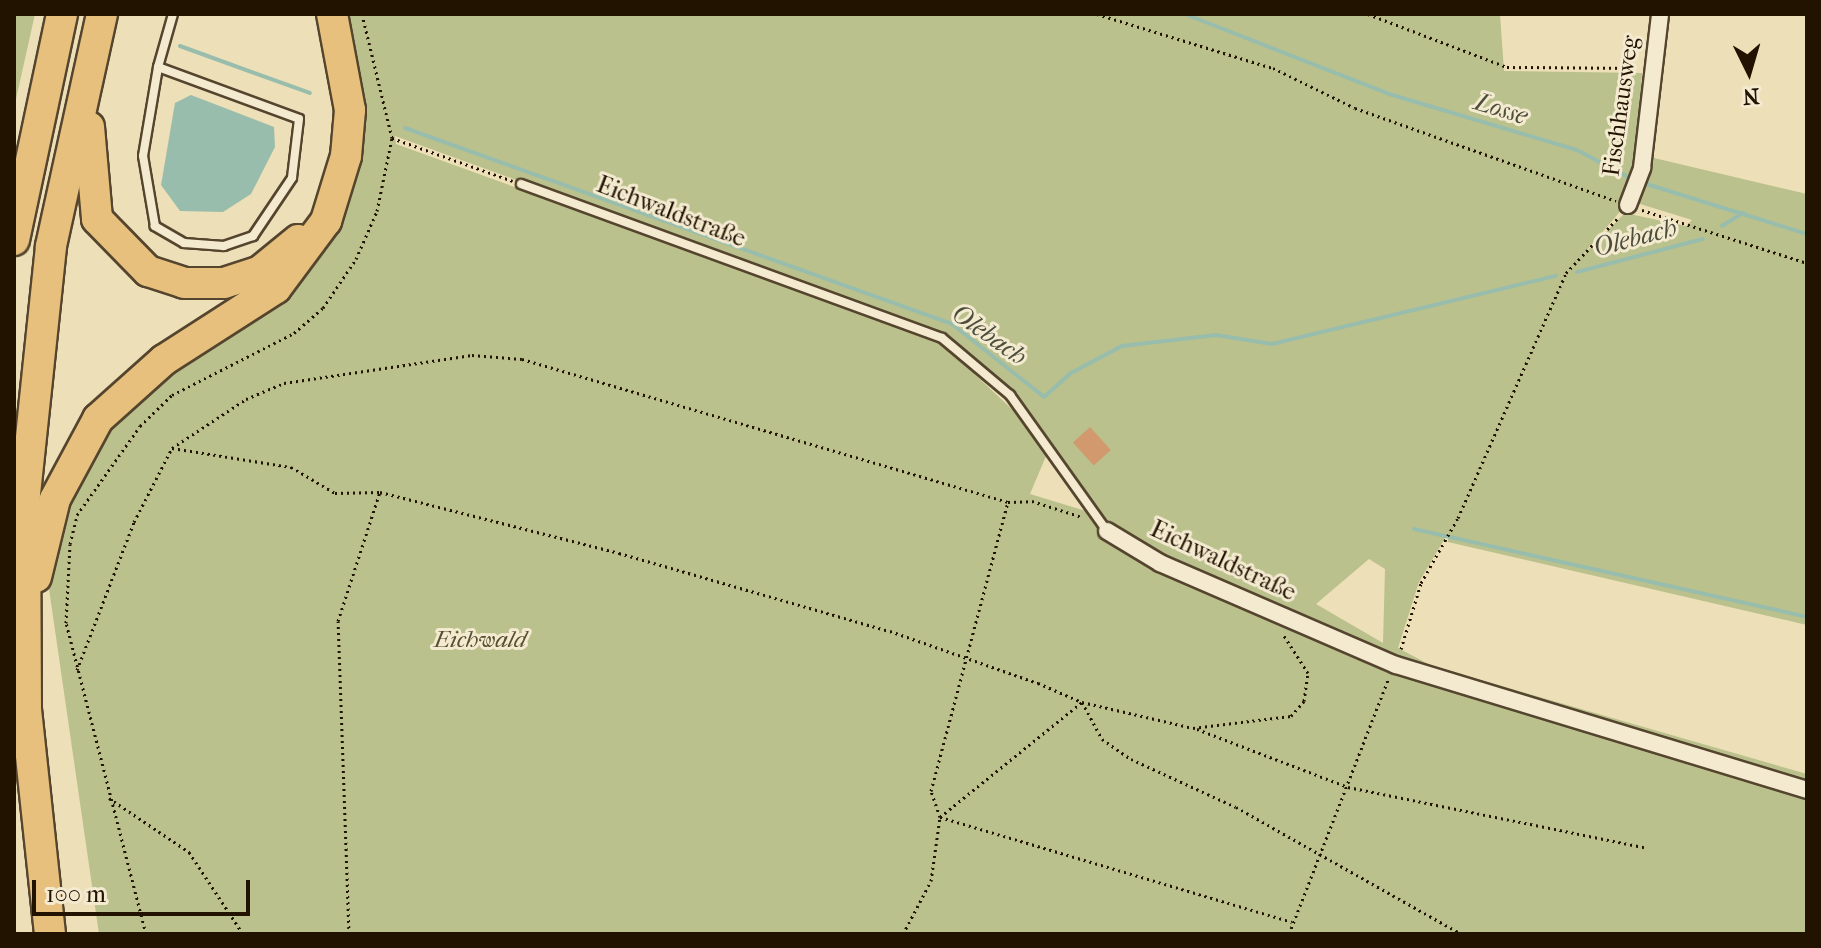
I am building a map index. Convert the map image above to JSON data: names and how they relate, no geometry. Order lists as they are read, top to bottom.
{
  "streets": {
    "street": ["Fischhausweg", "Eichwaldstraße"]
  },
  "water": ["Losse", "Olebach"],
  "parks": ["Eichwald"],
  "scale_bar": "100 m",
  "north": "bottom"
}
